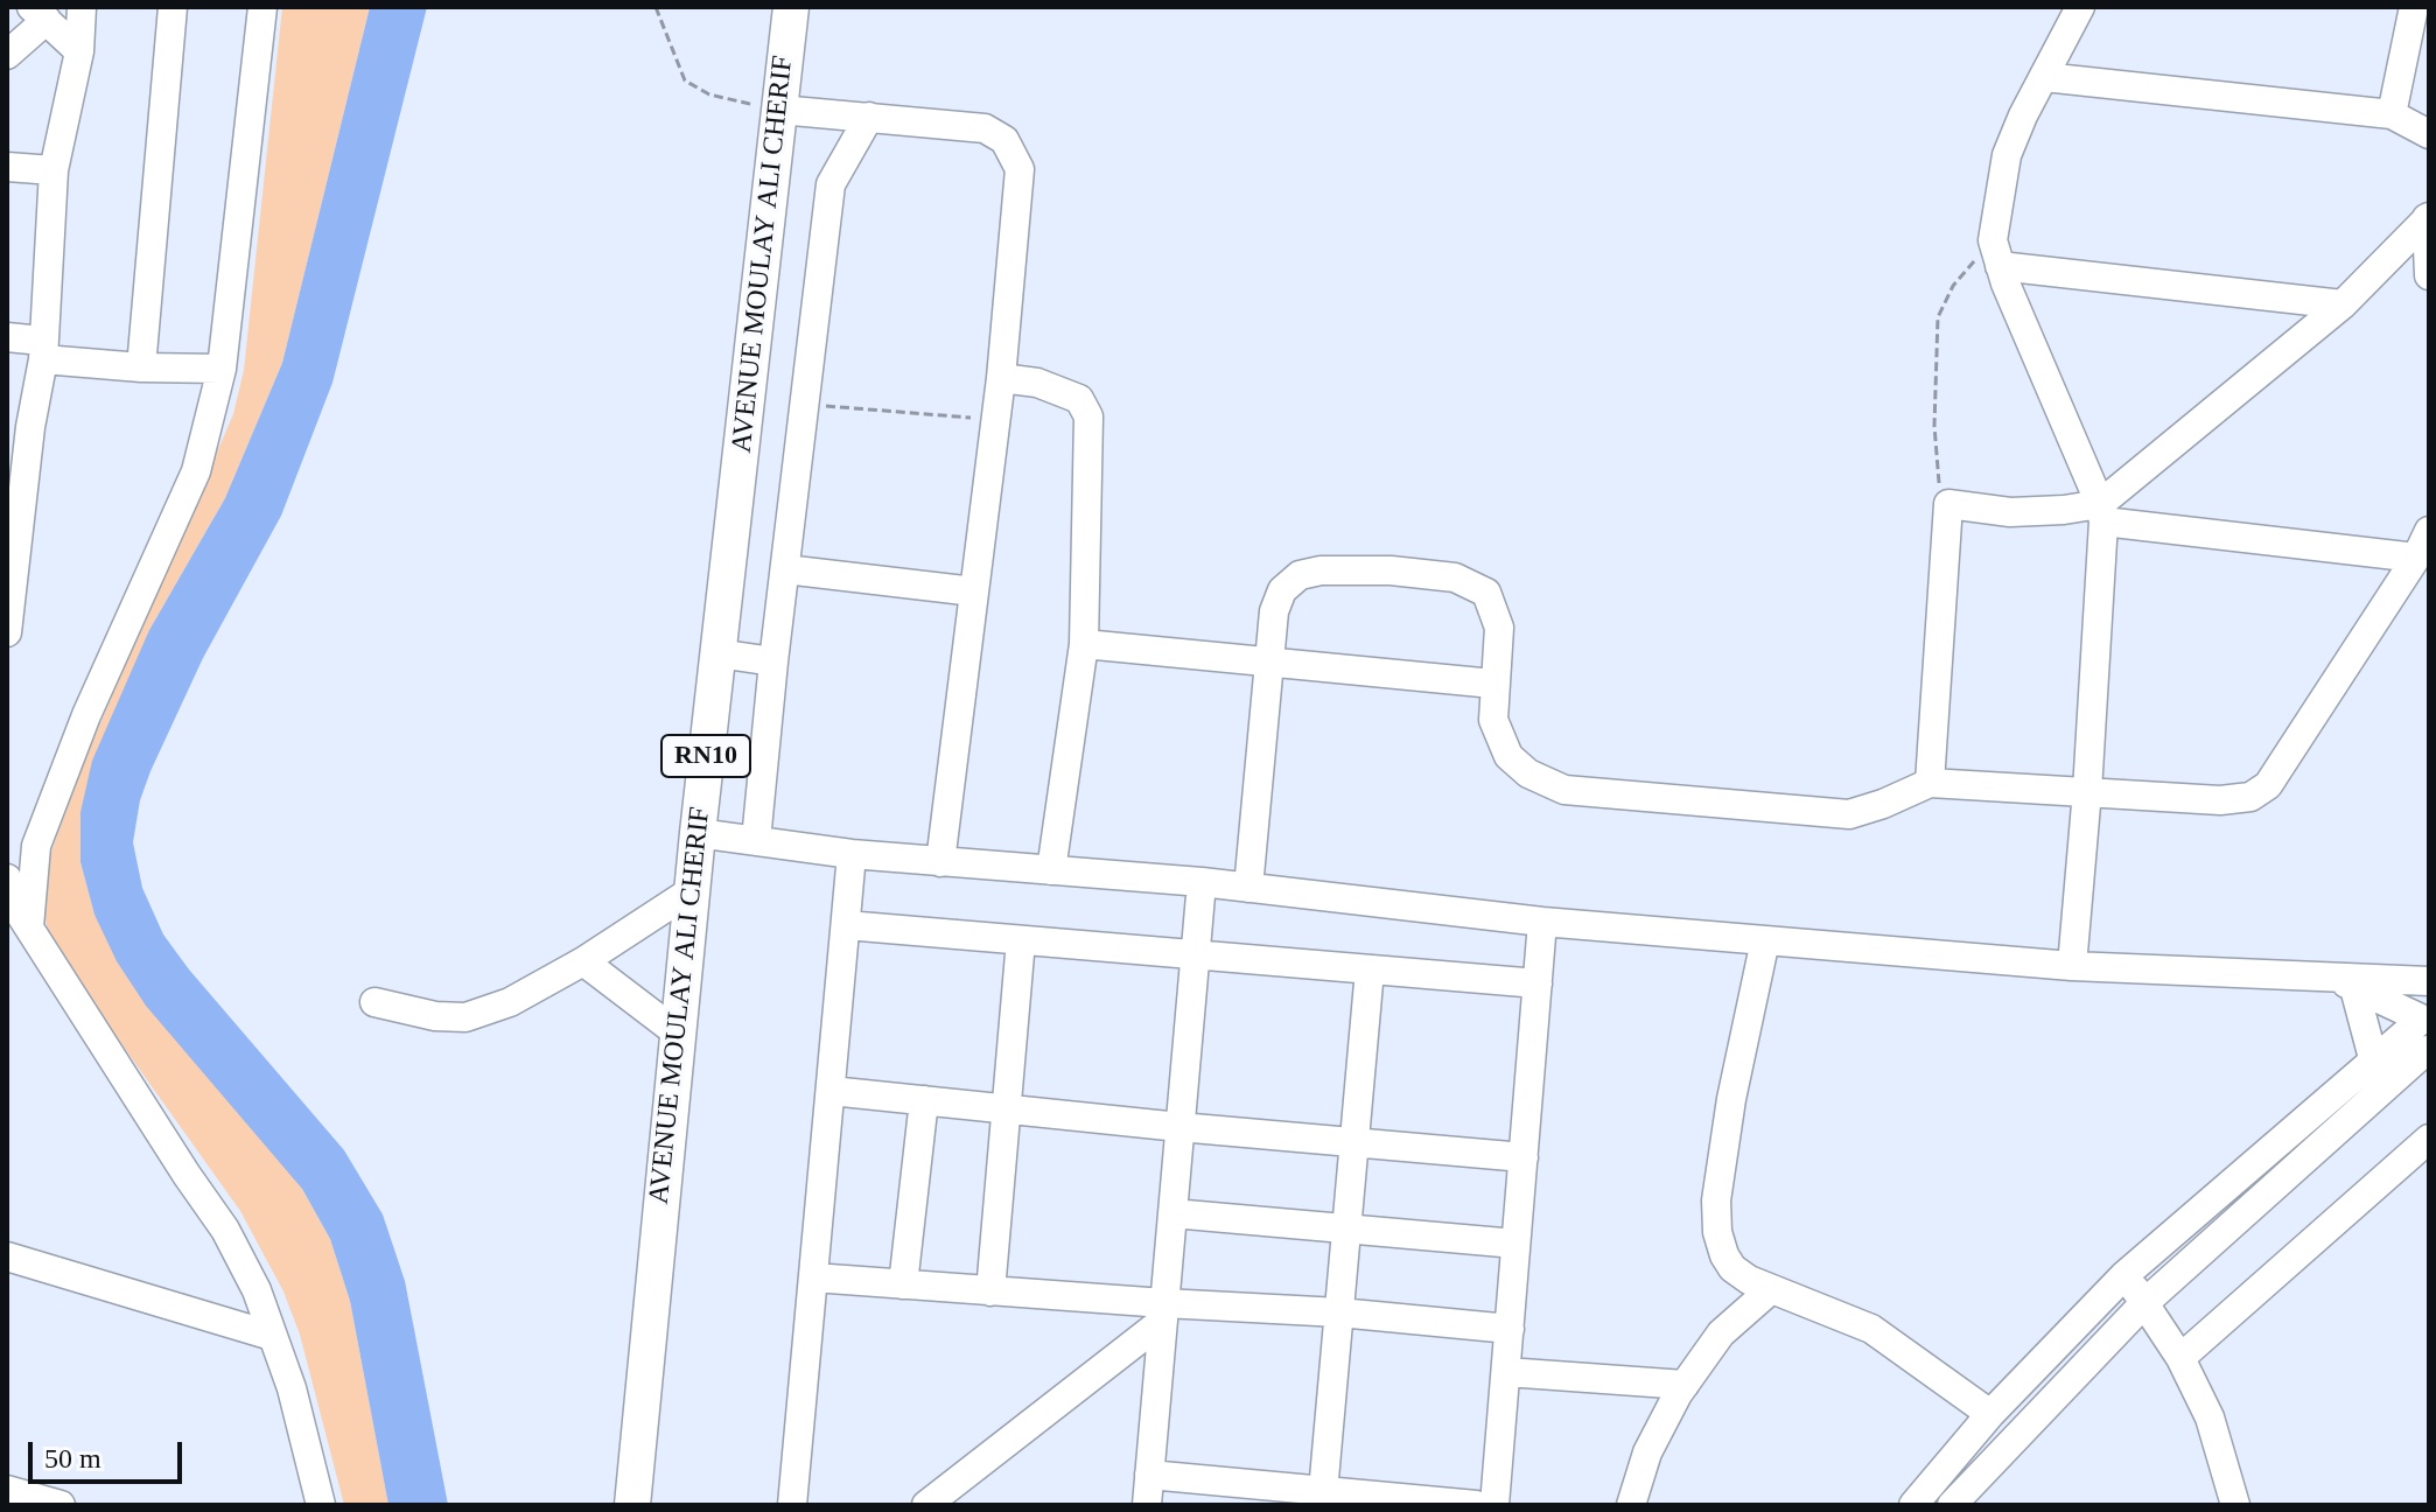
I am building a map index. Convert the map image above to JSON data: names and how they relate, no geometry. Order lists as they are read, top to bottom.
{
  "streets": {
    "main road": ["AVENUE MOULAY ALI CHERIF", "RN10"]
  },
  "scale_bar": "50 m"
}
